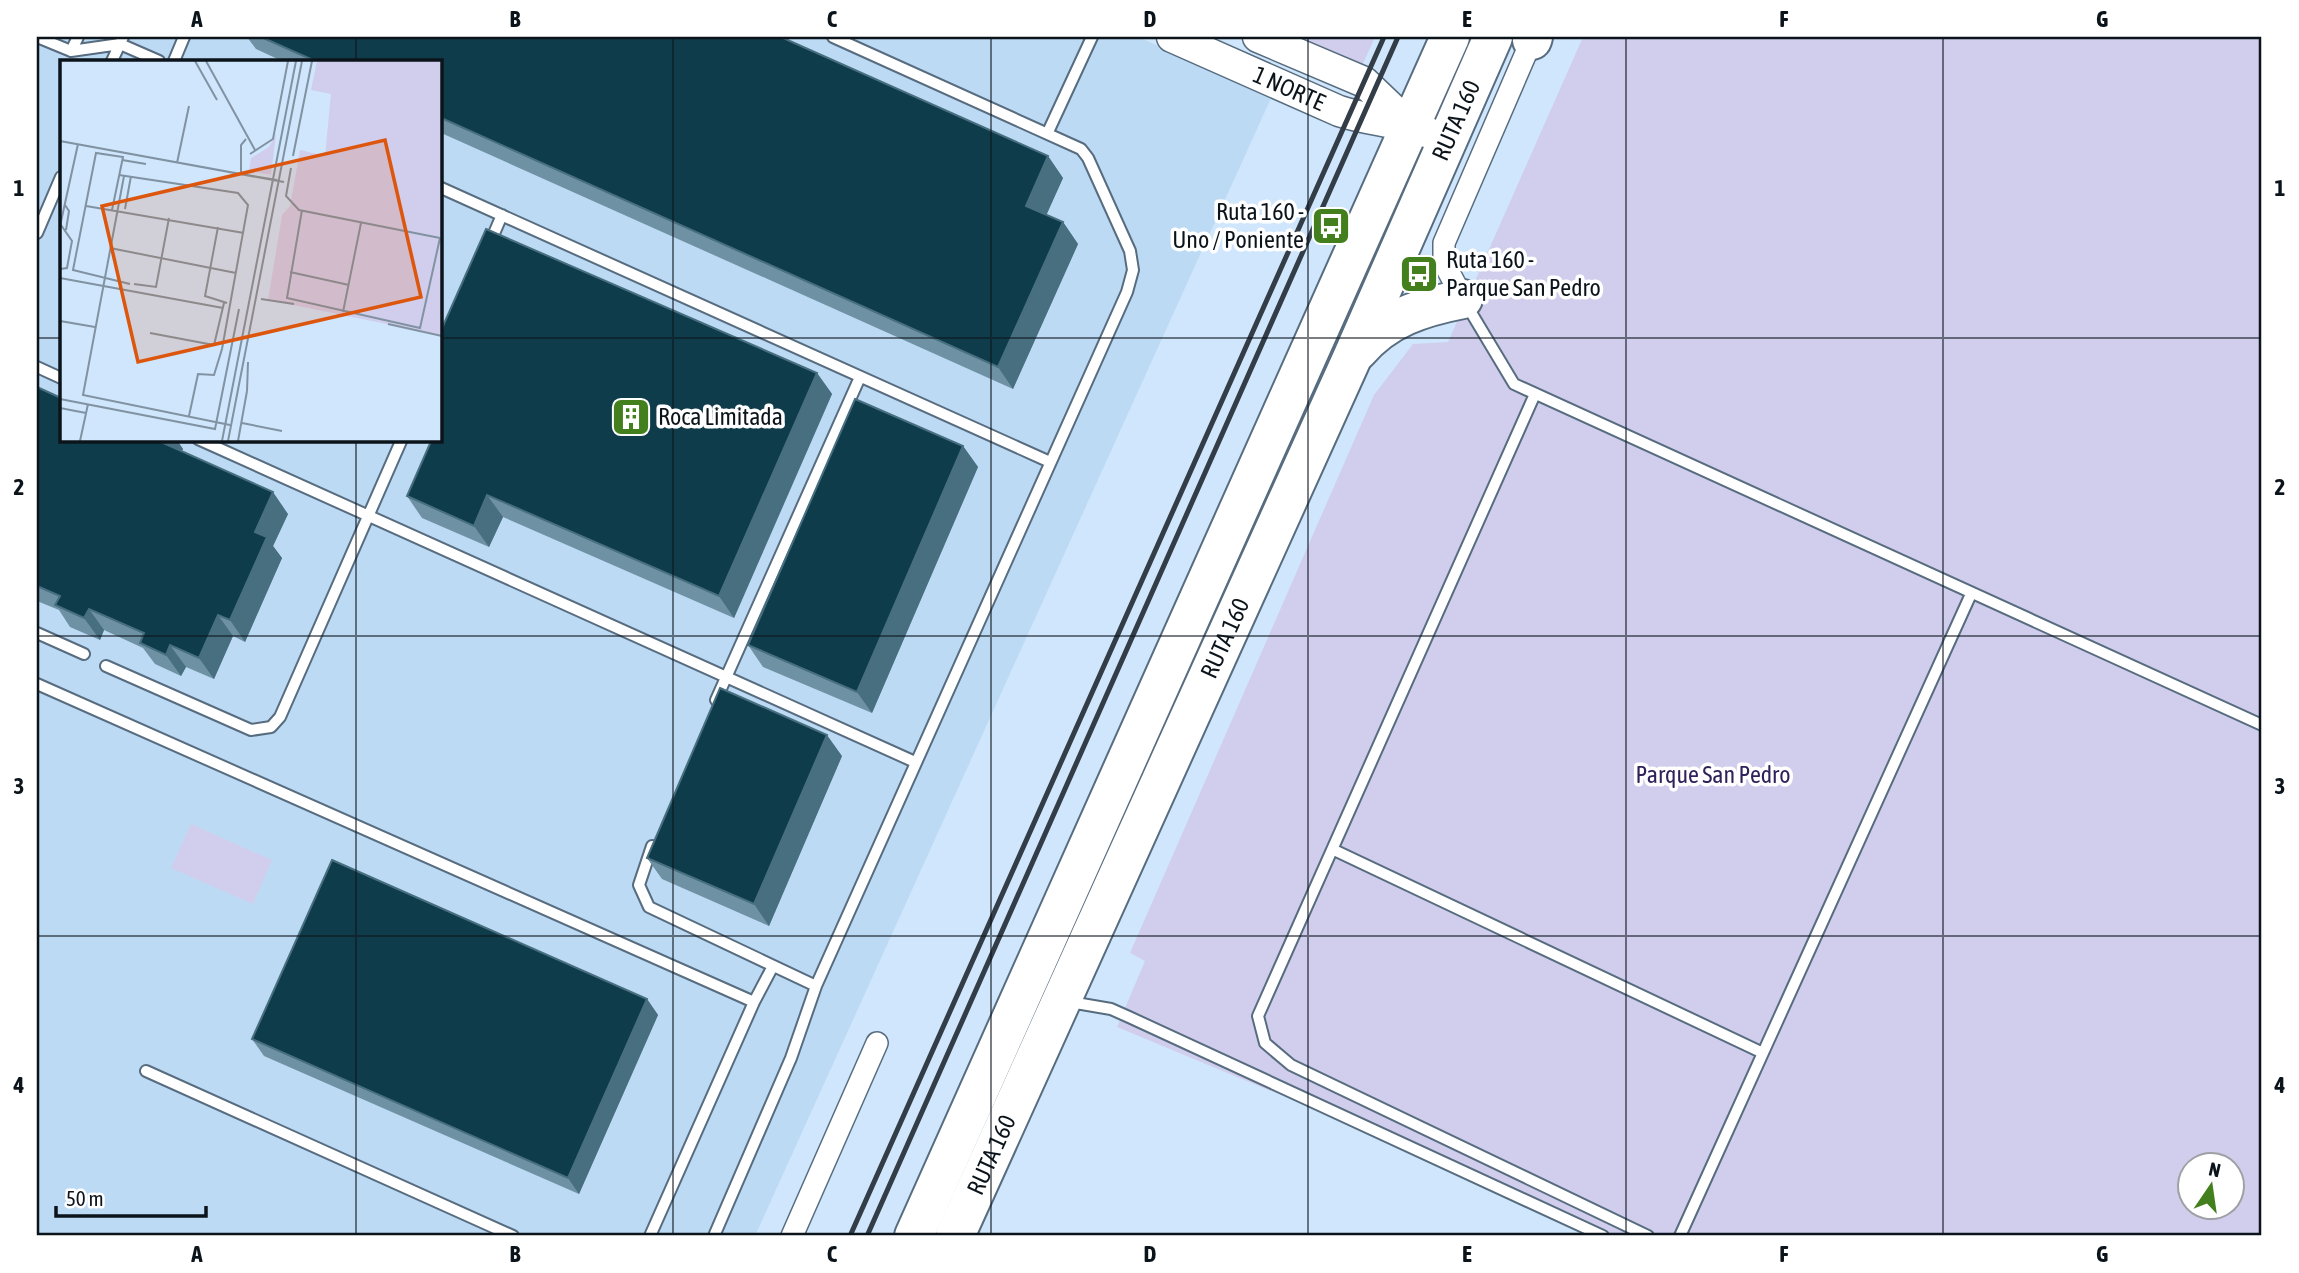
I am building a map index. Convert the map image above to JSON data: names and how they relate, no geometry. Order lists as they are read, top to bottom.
{
  "streets": {
    "highway": ["RUTA 160"],
    "street": ["1 NORTE"]
  },
  "crossings": [
    ["1 NORTE", "RUTA 160"]
  ],
  "parks": ["Parque San Pedro"],
  "places": {
    "bus stop": ["Ruta 160 - Uno / Poniente", "Ruta 160 - Parque San Pedro"],
    "building": ["Roca Limitada"]
  },
  "scale_bar": "50 m",
  "north": "top",
  "grid": {
    "columns": [
      "A",
      "B",
      "C",
      "D",
      "E",
      "F",
      "G"
    ],
    "rows": [
      "1",
      "2",
      "3",
      "4"
    ]
  }
}
